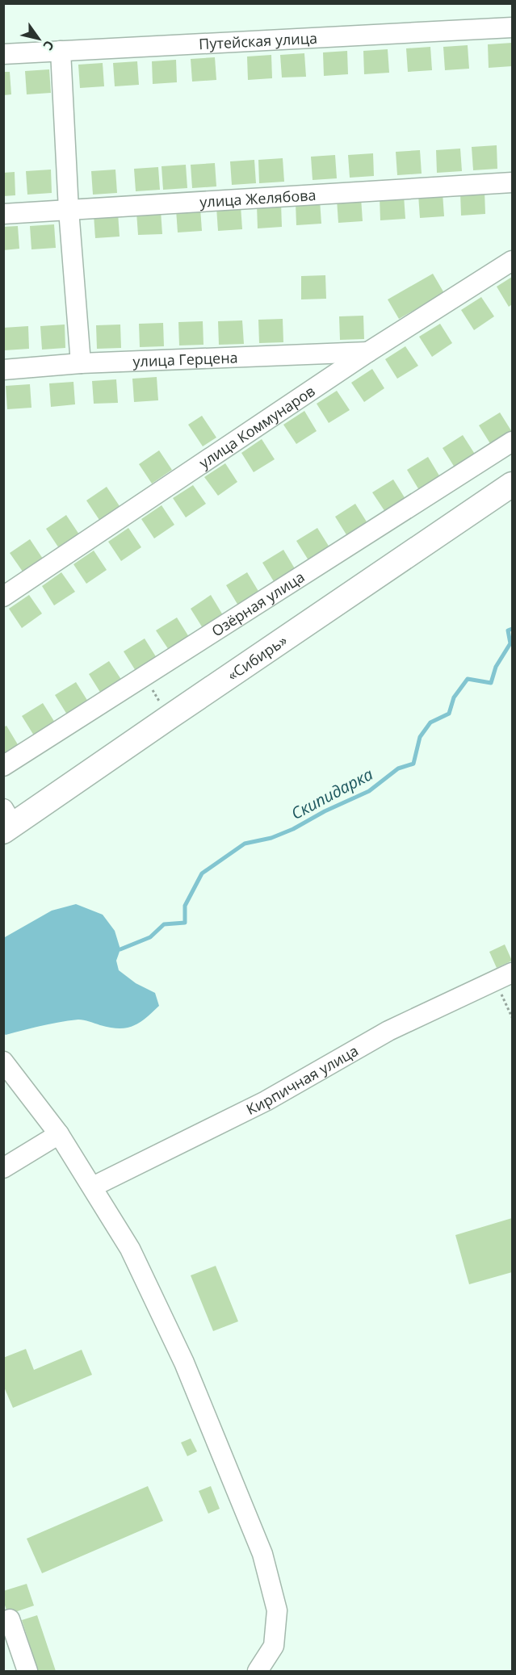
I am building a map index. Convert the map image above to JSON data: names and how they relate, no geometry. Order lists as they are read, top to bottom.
{
  "streets": {
    "main road": ["«Сибирь»"],
    "street": [
      "Путейская улица",
      "улица Желябова",
      "улица Герцена",
      "улица Коммунаров",
      "Озёрная улица",
      "Кирпичная улица"
    ]
  },
  "crossings": [
    ["улица Герцена", "улица Коммунаров"]
  ],
  "water": ["Скипидарка"],
  "north": "bottom right"
}
